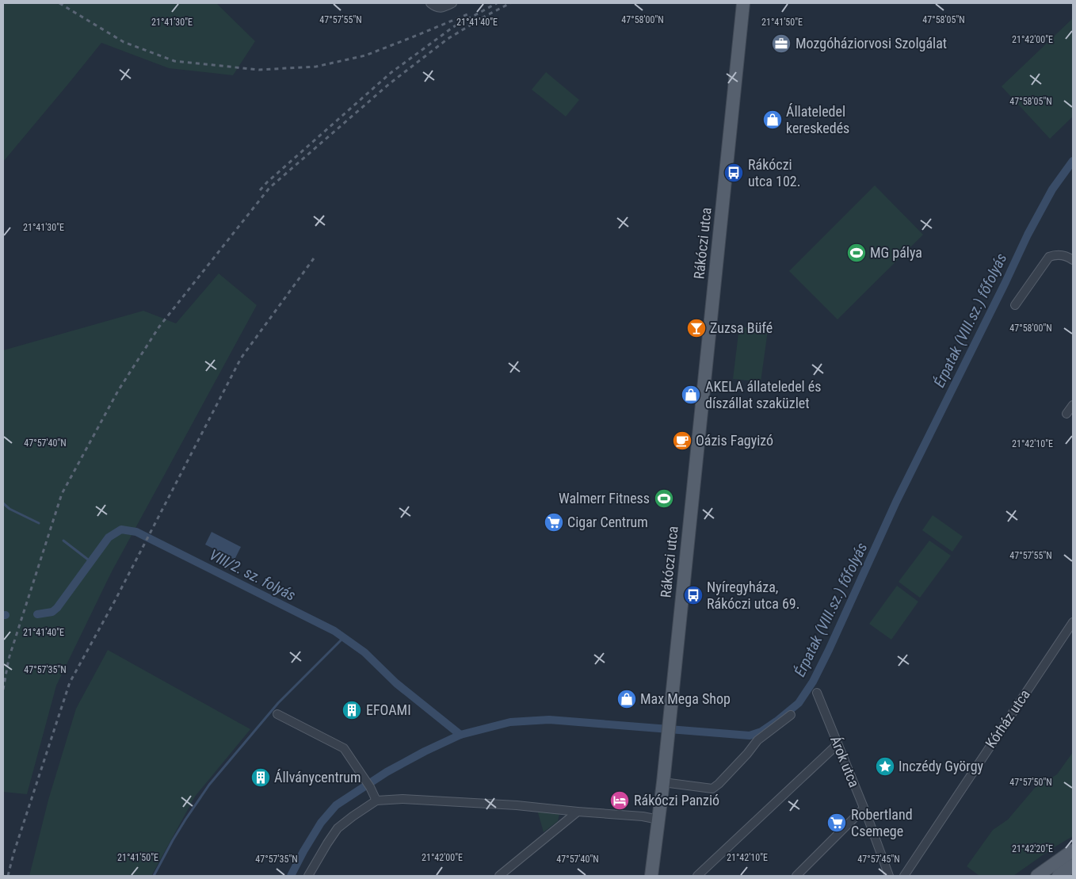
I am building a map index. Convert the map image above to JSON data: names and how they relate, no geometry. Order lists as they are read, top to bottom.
{
  "streets": {
    "main road": ["Rákóczi utca"],
    "street": ["Kórház utca", "Árok utca"]
  },
  "water": ["Érpatak (VIII.sz.) főfolyás", "VIII/2. sz. folyás"],
  "places": {
    "office": ["Mozgóháziorvosi Szolgálat"],
    "shop": ["Állateledel kereskedés", "AKELA állateledel és díszállat szaküzlet", "Max Mega Shop"],
    "bus stop": ["Rákóczi utca 102.", "Nyíregyháza, Rákóczi utca 69."],
    "sports": ["MG pálya", "Walmerr Fitness"],
    "bar": ["Zuzsa Büfé"],
    "cafe": ["Oázis Fagyizó"],
    "supermarket": ["Cigar Centrum", "Robertland Csemege"],
    "building": ["EFOAMI", "Állványcentrum"],
    "place": ["Inczédy György"],
    "hotel": ["Rákóczi Panzió"]
  },
  "coordinates": [
    "47°58'05\"N",
    "47°57'55\"N",
    "47°58'00\"N",
    "21°41'30\"E",
    "21°41'40\"E",
    "21°41'50\"E",
    "21°42'00\"E",
    "47°57'40\"N",
    "21°42'10\"E",
    "47°57'35\"N",
    "47°57'50\"N",
    "21°42'20\"E",
    "47°57'45\"N"
  ]
}
